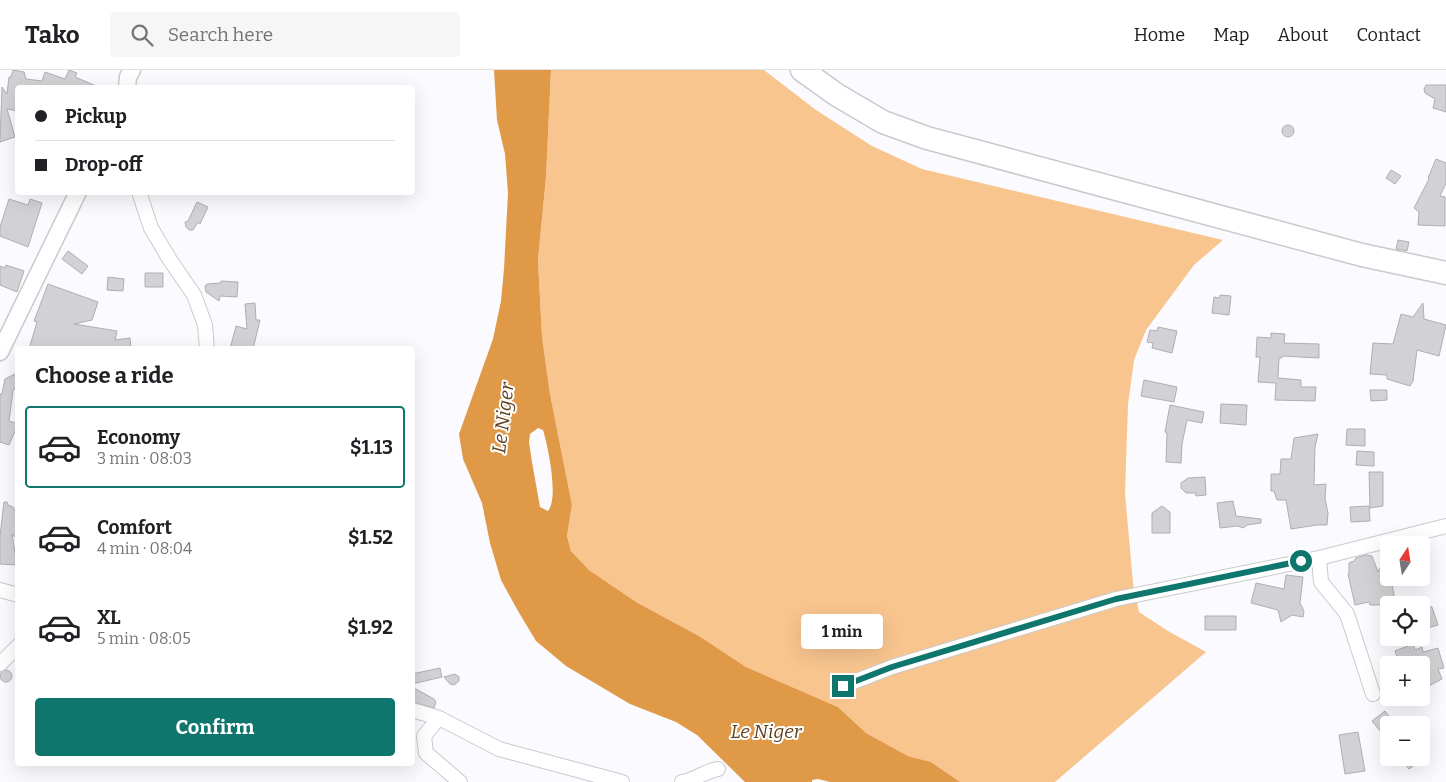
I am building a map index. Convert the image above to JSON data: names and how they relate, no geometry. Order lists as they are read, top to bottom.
{
  "water": ["Le Niger"],
  "north": "top",
  "page": {
    "header": "Tako",
    "search": "Search here",
    "nav": [
      "Home",
      "Map",
      "About",
      "Contact"
    ],
    "banner": ["Pickup", "Drop-off"],
    "heading": "Choose a ride",
    "list": [
      {
        "name": "Economy",
        "note": "3 min · 08:03",
        "value": "$1.13"
      },
      {
        "name": "Comfort",
        "note": "4 min · 08:04",
        "value": "$1.52"
      },
      {
        "name": "XL",
        "note": "5 min · 08:05",
        "value": "$1.92"
      }
    ],
    "map_buttons": ["+", "−"],
    "bubble": "1 min",
    "buttons": "Confirm"
  }
}
